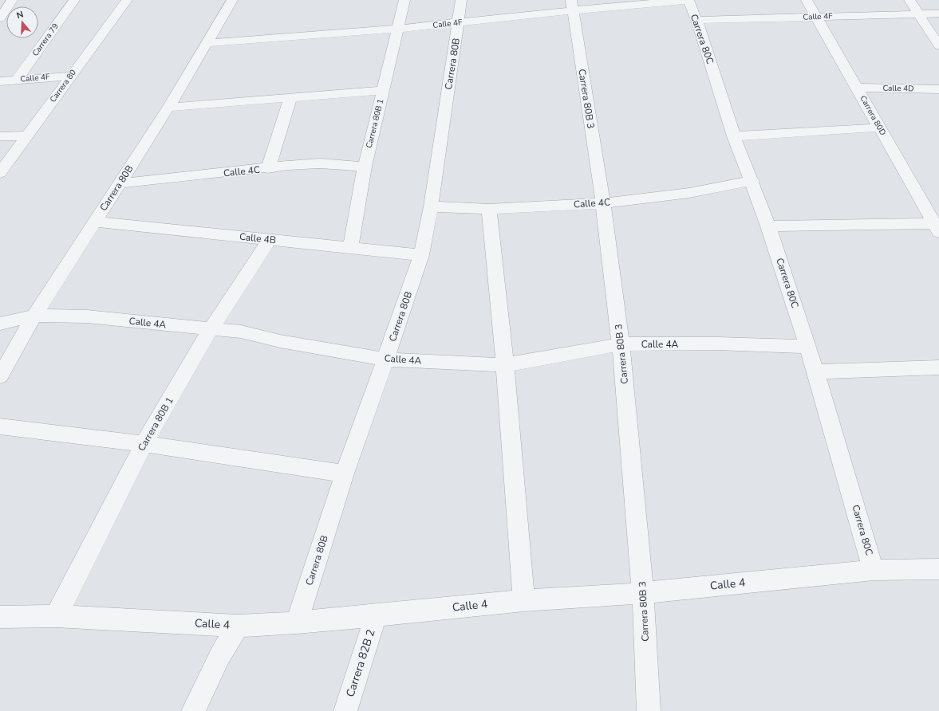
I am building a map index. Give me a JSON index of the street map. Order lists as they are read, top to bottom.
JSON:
{
  "streets": {
    "street": [
      "Calle 4F",
      "Carrera 80C",
      "Carrera 79",
      "Carrera 80B",
      "Carrera 80",
      "Calle 4D",
      "Carrera 80B 3",
      "Carrera 80D",
      "Carrera 80B 1",
      "Calle 4C",
      "Calle 4B",
      "Calle 4A",
      "Calle 4",
      "Carrera 82B 2"
    ]
  },
  "crossings": [
    ["Calle 4F", "Carrera 80C"],
    ["Calle 4F", "Carrera 79"],
    ["Calle 4F", "Carrera 80B"],
    ["Calle 4F", "Carrera 80"],
    ["Calle 4F", "Carrera 80B 3"],
    ["Calle 4F", "Carrera 80D"],
    ["Calle 4F", "Carrera 80B 1"],
    ["Carrera 80C", "Calle 4C"],
    ["Carrera 80C", "Calle 4A"],
    ["Carrera 80C", "Calle 4"],
    ["Carrera 80B", "Calle 4C"],
    ["Carrera 80B", "Calle 4B"],
    ["Carrera 80B", "Calle 4A"],
    ["Carrera 80B", "Calle 4"],
    ["Calle 4D", "Carrera 80D"],
    ["Carrera 80B 3", "Calle 4C"],
    ["Carrera 80B 3", "Calle 4A"],
    ["Carrera 80B 3", "Calle 4"],
    ["Carrera 80B 1", "Calle 4C"],
    ["Carrera 80B 1", "Calle 4B"],
    ["Carrera 80B 1", "Calle 4A"],
    ["Carrera 80B 1", "Calle 4"],
    ["Calle 4", "Carrera 82B 2"]
  ],
  "north": "top"
}
